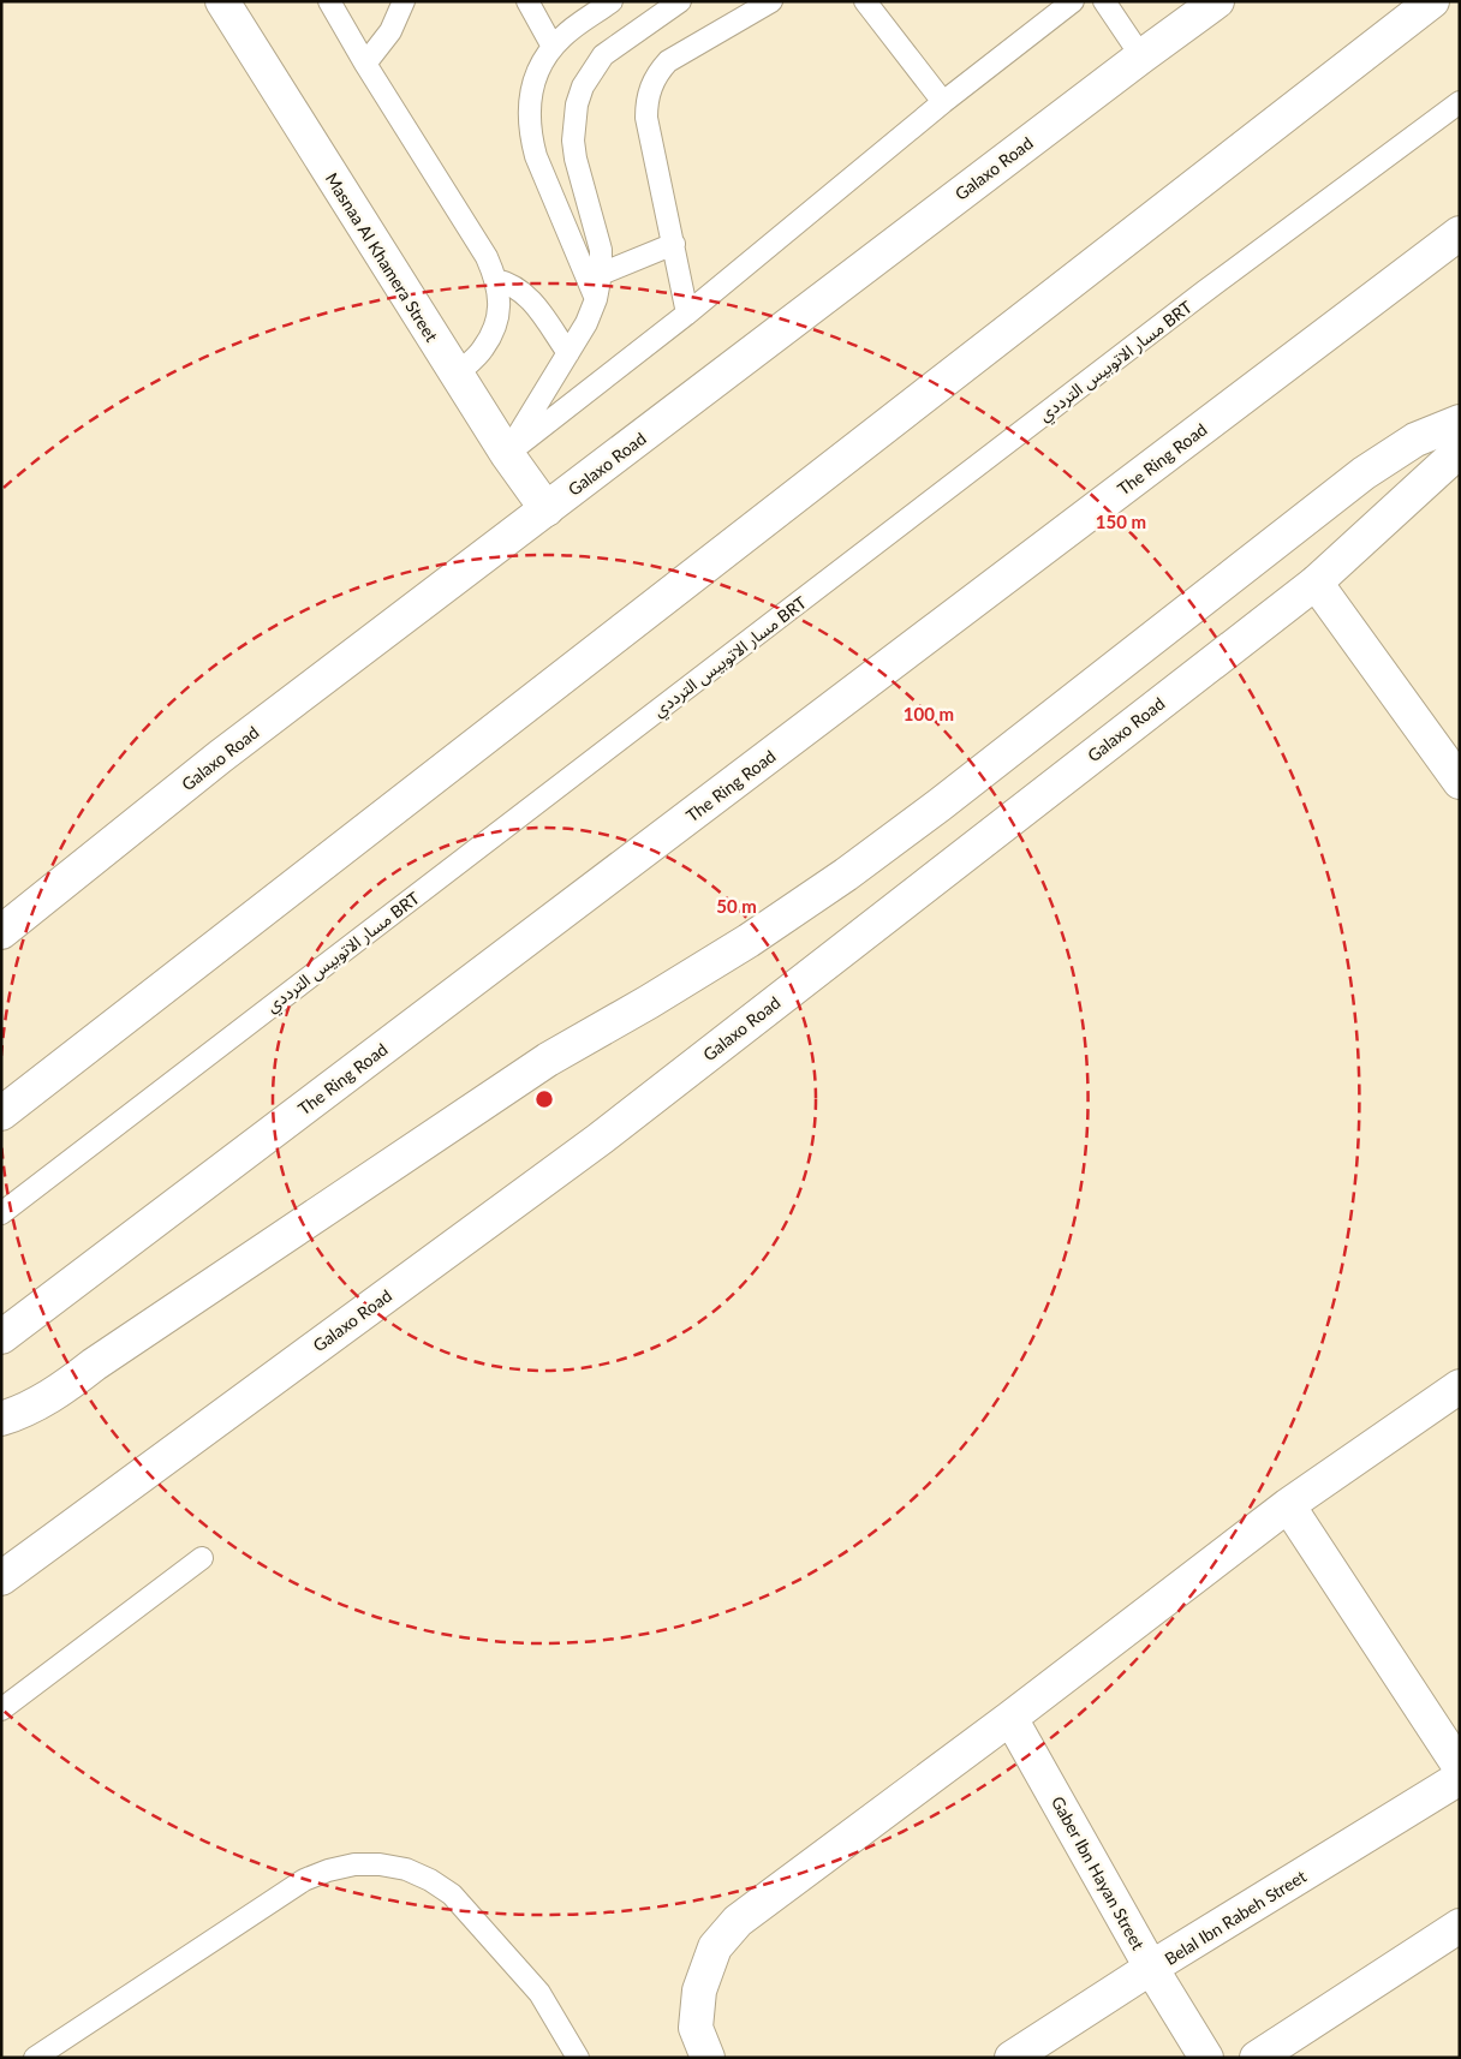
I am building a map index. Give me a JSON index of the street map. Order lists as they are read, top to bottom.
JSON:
{
  "streets": {
    "main road": [
      "Galaxo Road",
      "Masnaa Al Khamera Street",
      "The Ring Road",
      "Gaber Ibn Hayan Street",
      "Belal Ibn Rabeh Street"
    ],
    "lane": ["مسار الاتوبيس الترددي BRT"]
  },
  "crossings": [
    ["Galaxo Road", "Masnaa Al Khamera Street"],
    ["Gaber Ibn Hayan Street", "Belal Ibn Rabeh Street"]
  ],
  "rings": ["150 m", "100 m", "50 m"]
}
